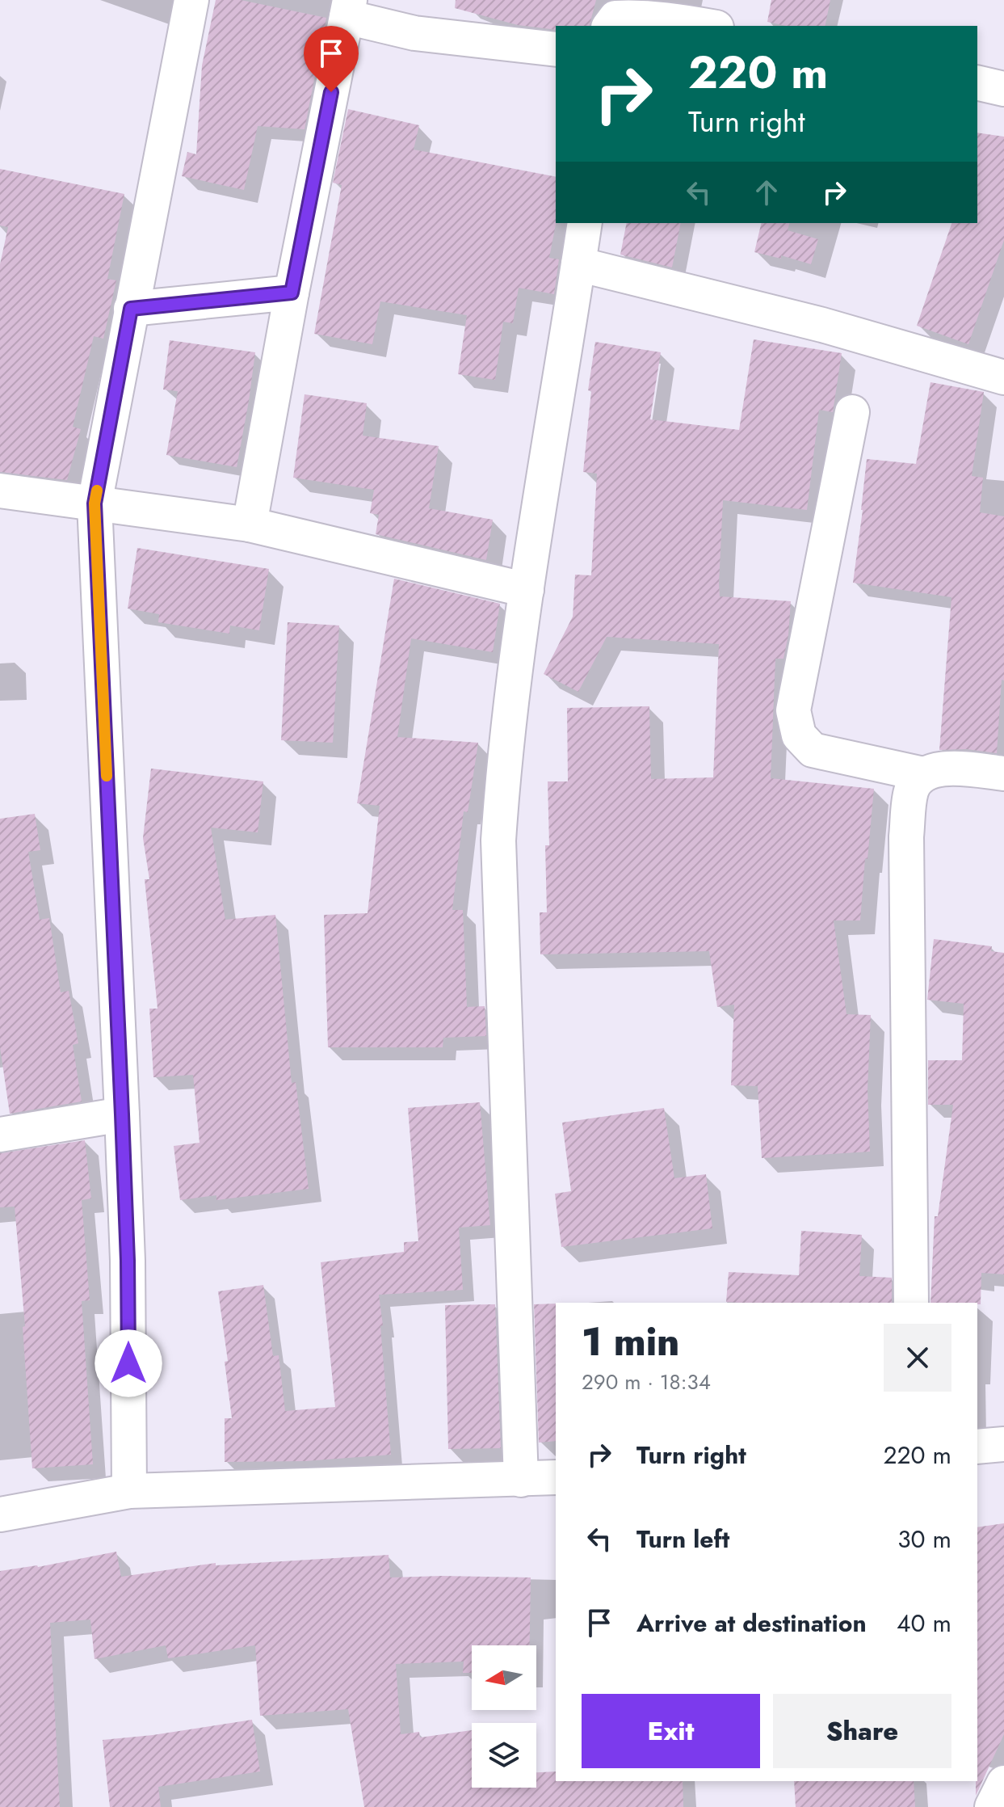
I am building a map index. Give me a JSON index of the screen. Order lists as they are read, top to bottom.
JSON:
{
  "north": "left",
  "page": {
    "turn": ["220 m", "Turn right"],
    "heading": ["1 min", "290 m · 18:34"],
    "list": [
      {
        "name": "Turn right",
        "value": "220 m"
      },
      {
        "name": "Turn left",
        "value": "30 m"
      },
      {
        "name": "Arrive at destination",
        "value": "40 m"
      }
    ],
    "buttons": ["Exit", "Share"]
  }
}
